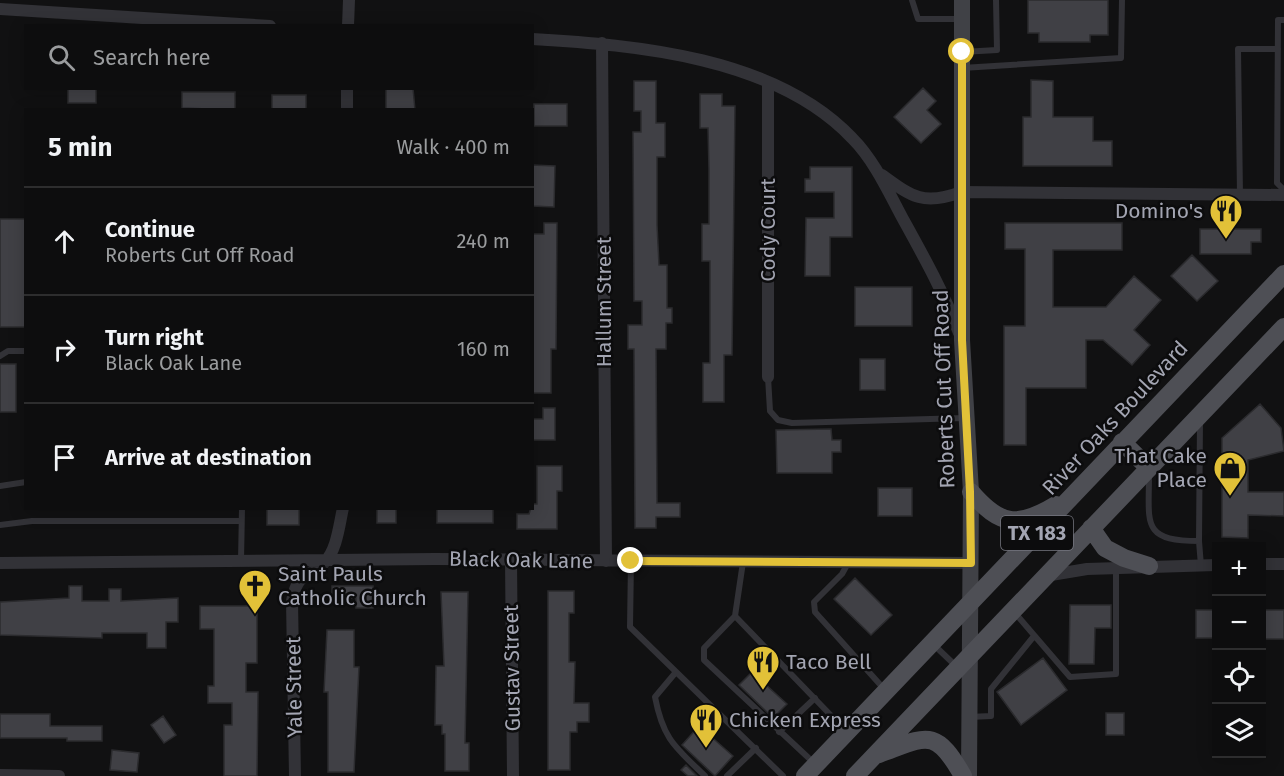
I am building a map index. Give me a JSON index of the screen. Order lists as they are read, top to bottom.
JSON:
{
  "streets": {
    "main road": ["River Oaks Boulevard", "TX 183"],
    "street": [
      "Cody Court",
      "Hallum Street",
      "Roberts Cut Off Road",
      "Black Oak Lane",
      "Gustav Street",
      "Yale Street"
    ]
  },
  "crossings": [
    ["Hallum Street", "Black Oak Lane"],
    ["Roberts Cut Off Road", "River Oaks Boulevard"],
    ["Roberts Cut Off Road", "TX 183"],
    ["Roberts Cut Off Road", "Black Oak Lane"],
    ["Black Oak Lane", "Gustav Street"],
    ["Black Oak Lane", "Yale Street"]
  ],
  "places": {
    "restaurant": ["Domino's", "Taco Bell", "Chicken Express"],
    "shop": ["That Cake Place"],
    "church": ["Saint Pauls Catholic Church"]
  },
  "page": {
    "search": "Search here",
    "heading": ["5 min", "Walk · 400 m"],
    "list": [
      ["Continue", "Roberts Cut Off Road", "240 m"],
      ["Turn right", "Black Oak Lane", "160 m"],
      "Arrive at destination"
    ],
    "map_buttons": ["+", "−"]
  }
}
